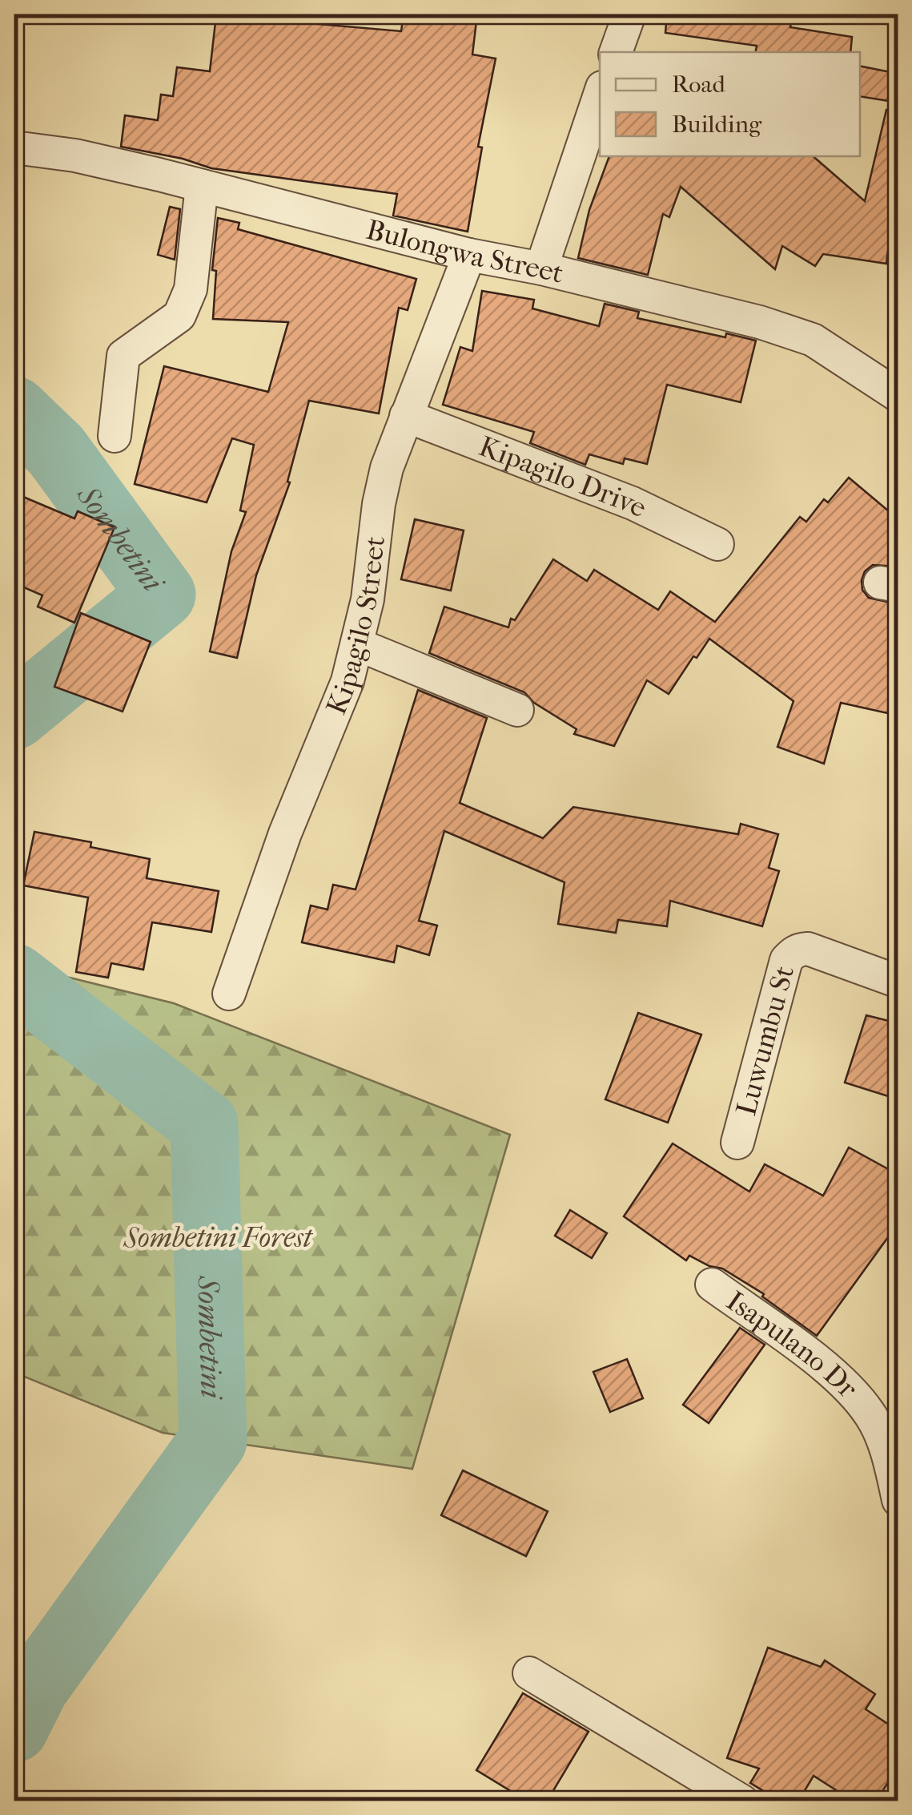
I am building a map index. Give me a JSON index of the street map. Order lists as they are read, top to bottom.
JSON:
{
  "streets": {
    "street": [
      "Bulongwa Street",
      "Kipagilo Drive",
      "Kipagilo Street",
      "Luwumbu St",
      "Isapulano Dr"
    ]
  },
  "crossings": [
    ["Bulongwa Street", "Kipagilo Street"],
    ["Kipagilo Drive", "Kipagilo Street"]
  ],
  "water": ["Sombetini"],
  "parks": ["Sombetini Forest"],
  "legend": ["Road", "Building"]
}
